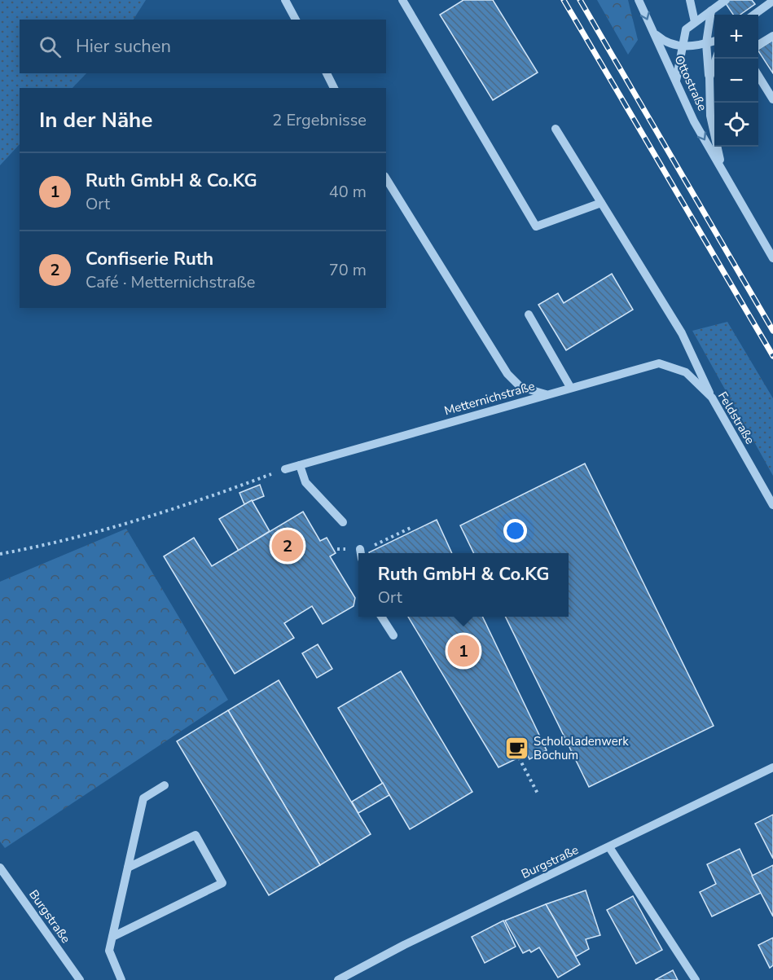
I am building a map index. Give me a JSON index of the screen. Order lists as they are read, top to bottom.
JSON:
{
  "streets": {
    "street": [
      "Ottostraße",
      "Metternichstraße",
      "Feldstraße",
      "Burgstraße"
    ]
  },
  "crossings": [
    ["Metternichstraße", "Feldstraße"]
  ],
  "places": {
    "cafe": ["Schololadenwerk Bochum"]
  },
  "page": {
    "map_buttons": ["+", "−"],
    "search": "Hier suchen",
    "heading": ["In der Nähe", "2 Ergebnisse"],
    "list": [
      {
        "mark": "1",
        "name": "Ruth GmbH & Co.KG",
        "note": "Ort",
        "value": "40 m"
      },
      {
        "mark": "2",
        "name": "Confiserie Ruth",
        "note": "Café · Metternichstraße",
        "value": "70 m"
      }
    ],
    "pins": ["2", "1"],
    "popup": ["Ruth GmbH & Co.KG", "Ort"]
  }
}
